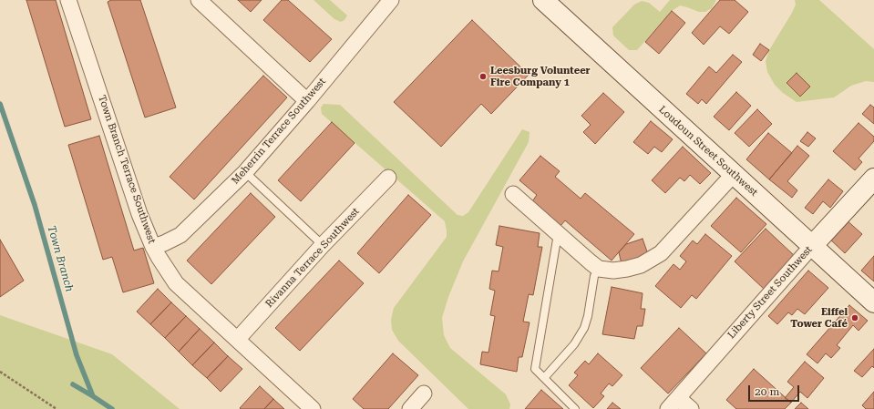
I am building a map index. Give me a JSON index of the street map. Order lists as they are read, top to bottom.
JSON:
{
  "streets": {
    "main road": ["Loudoun Street Southwest", "Liberty Street Southwest"],
    "street": ["Meherrin Terrace Southwest", "Town Branch Terrace Southwest", "Rivanna Terrace Southwest"]
  },
  "crossings": [
    ["Meherrin Terrace Southwest", "Town Branch Terrace Southwest"],
    ["Loudoun Street Southwest", "Liberty Street Southwest"],
    ["Town Branch Terrace Southwest", "Rivanna Terrace Southwest"]
  ],
  "water": ["Town Branch"],
  "places": ["Leesburg Volunteer Fire Company 1", "Eiffel Tower Café"],
  "scale_bar": "20 m"
}
